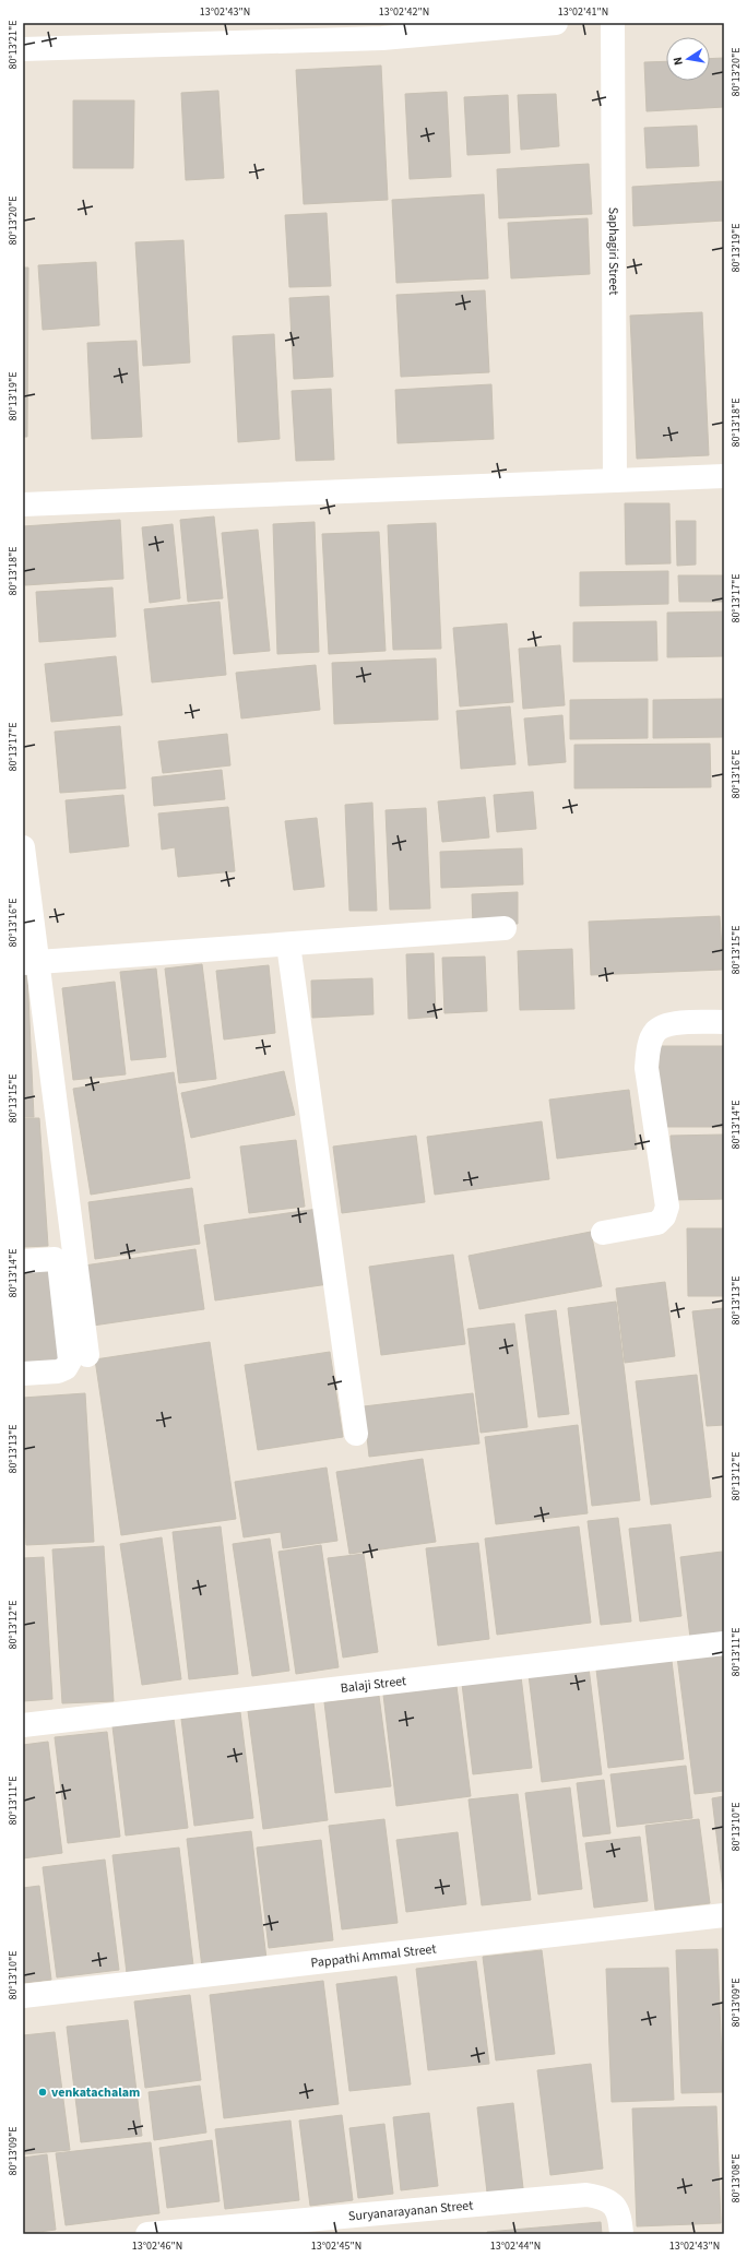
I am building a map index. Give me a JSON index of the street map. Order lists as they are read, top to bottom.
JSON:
{
  "streets": {
    "street": [
      "Saphagiri Street",
      "Balaji Street",
      "Pappathi Ammal Street",
      "Suryanarayanan Street"
    ]
  },
  "places": ["venkatachalam"],
  "north": "left",
  "coordinates": [
    "13°02'43\"N",
    "13°02'42\"N",
    "13°02'41\"N",
    "80°13'21\"E",
    "80°13'20\"E",
    "80°13'19\"E",
    "80°13'18\"E",
    "80°13'17\"E",
    "80°13'16\"E",
    "80°13'15\"E",
    "80°13'14\"E",
    "80°13'13\"E",
    "80°13'12\"E",
    "80°13'11\"E",
    "80°13'10\"E",
    "80°13'09\"E",
    "80°13'08\"E",
    "13°02'46\"N",
    "13°02'45\"N",
    "13°02'44\"N"
  ]
}
